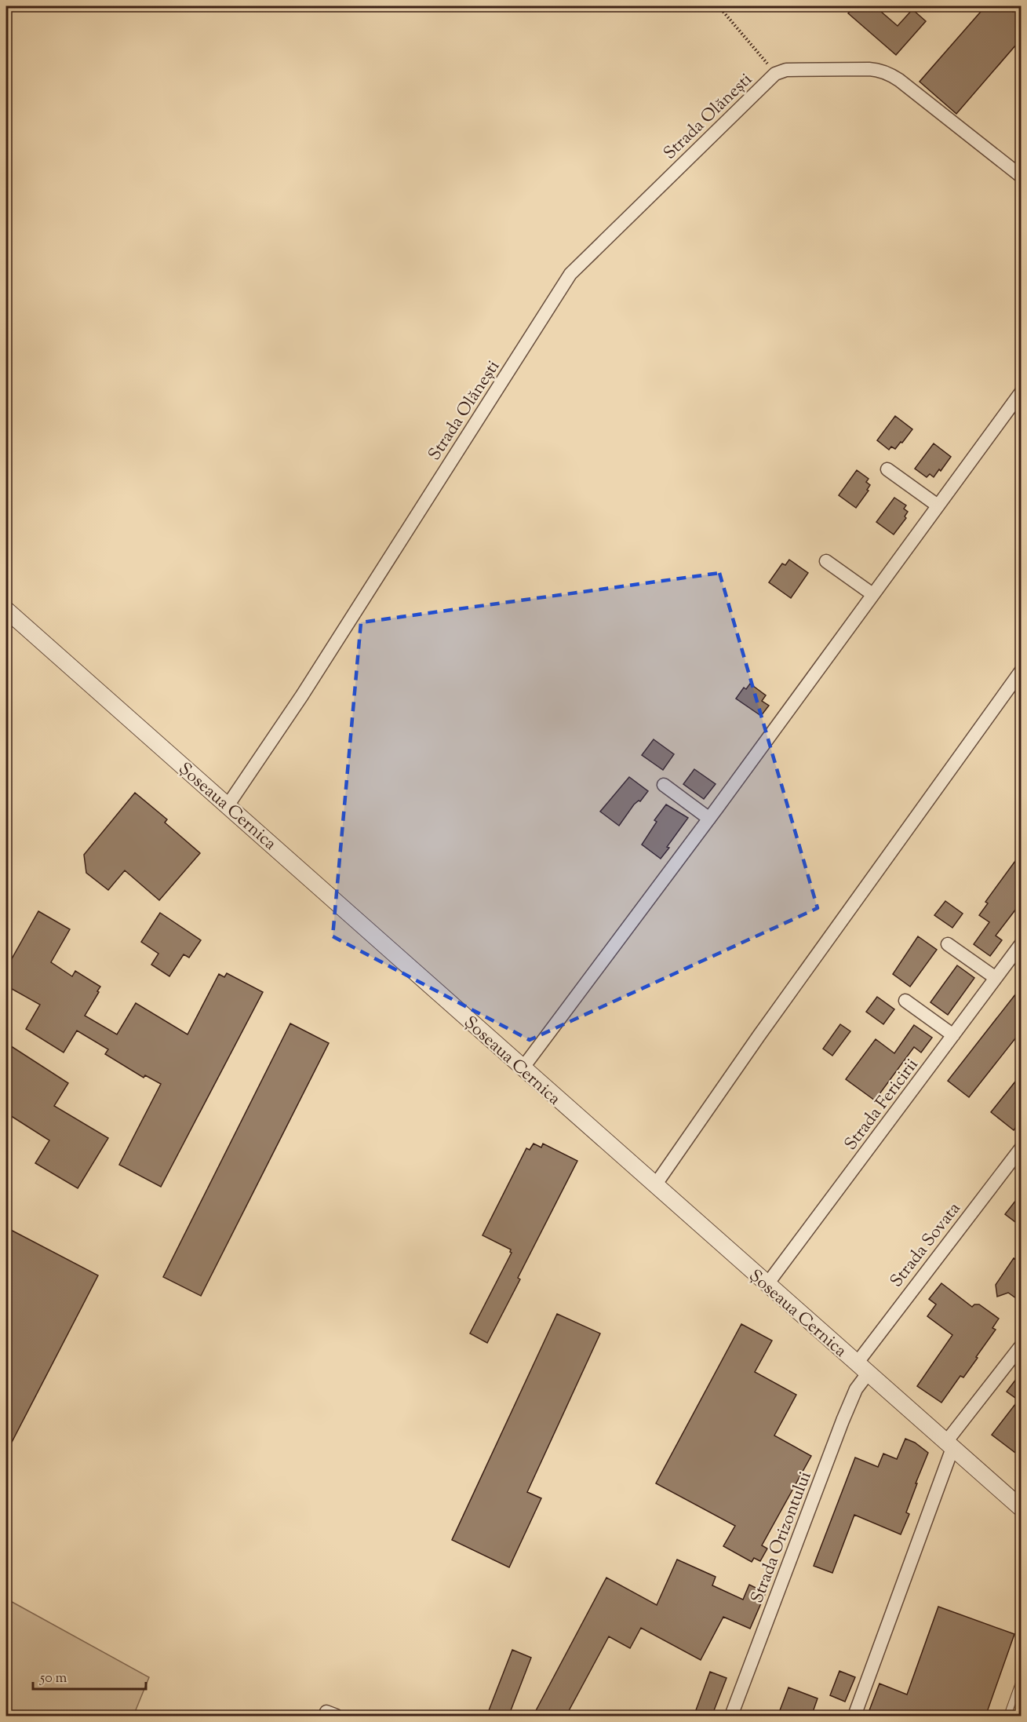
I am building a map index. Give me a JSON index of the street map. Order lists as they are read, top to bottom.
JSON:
{
  "streets": {
    "street": [
      "Strada Olănești",
      "Șoseaua Cernica",
      "Strada Fericirii",
      "Strada Sovata",
      "Strada Orizontului"
    ]
  },
  "crossings": [
    ["Strada Olănești", "Șoseaua Cernica"],
    ["Șoseaua Cernica", "Strada Fericirii"],
    ["Șoseaua Cernica", "Strada Sovata"],
    ["Șoseaua Cernica", "Strada Orizontului"],
    ["Strada Sovata", "Strada Orizontului"]
  ],
  "scale_bar": "50 m"
}
